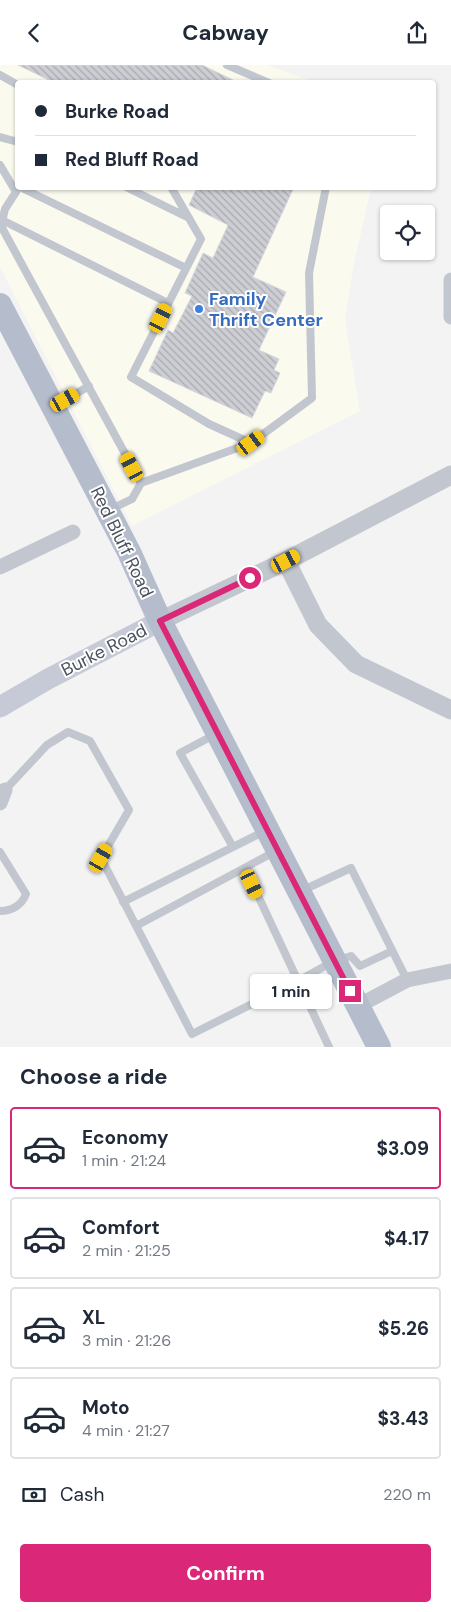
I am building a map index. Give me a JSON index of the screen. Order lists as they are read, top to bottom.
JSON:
{
  "streets": {
    "main road": ["Red Bluff Road", "Burke Road"]
  },
  "crossings": [
    ["Red Bluff Road", "Burke Road"]
  ],
  "places": ["Family Thrift Center"],
  "page": {
    "header": "Cabway",
    "banner": ["Burke Road", "Red Bluff Road"],
    "bubble": "1 min",
    "heading": "Choose a ride",
    "list": [
      {
        "name": "Economy",
        "note": "1 min · 21:24",
        "value": "$3.09"
      },
      {
        "name": "Comfort",
        "note": "2 min · 21:25",
        "value": "$4.17"
      },
      {
        "name": "XL",
        "note": "3 min · 21:26",
        "value": "$5.26"
      },
      {
        "name": "Moto",
        "note": "4 min · 21:27",
        "value": "$3.43"
      }
    ],
    "pay": ["Cash", "220 m"],
    "buttons": "Confirm"
  }
}
